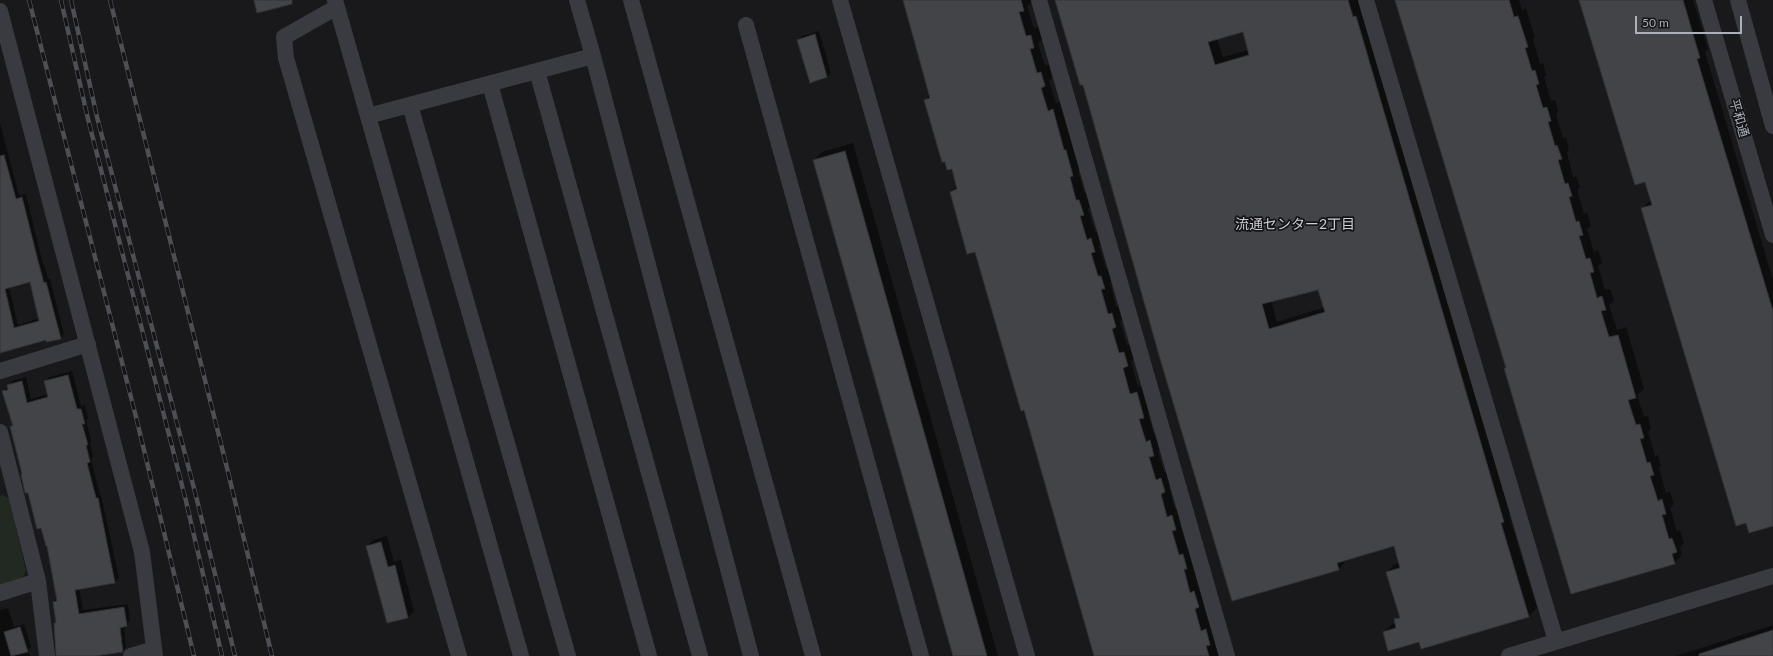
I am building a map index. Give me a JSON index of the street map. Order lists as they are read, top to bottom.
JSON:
{
  "streets": {
    "street": ["平和通"]
  },
  "districts": ["流通センター2丁目"],
  "scale_bar": "50 m"
}
